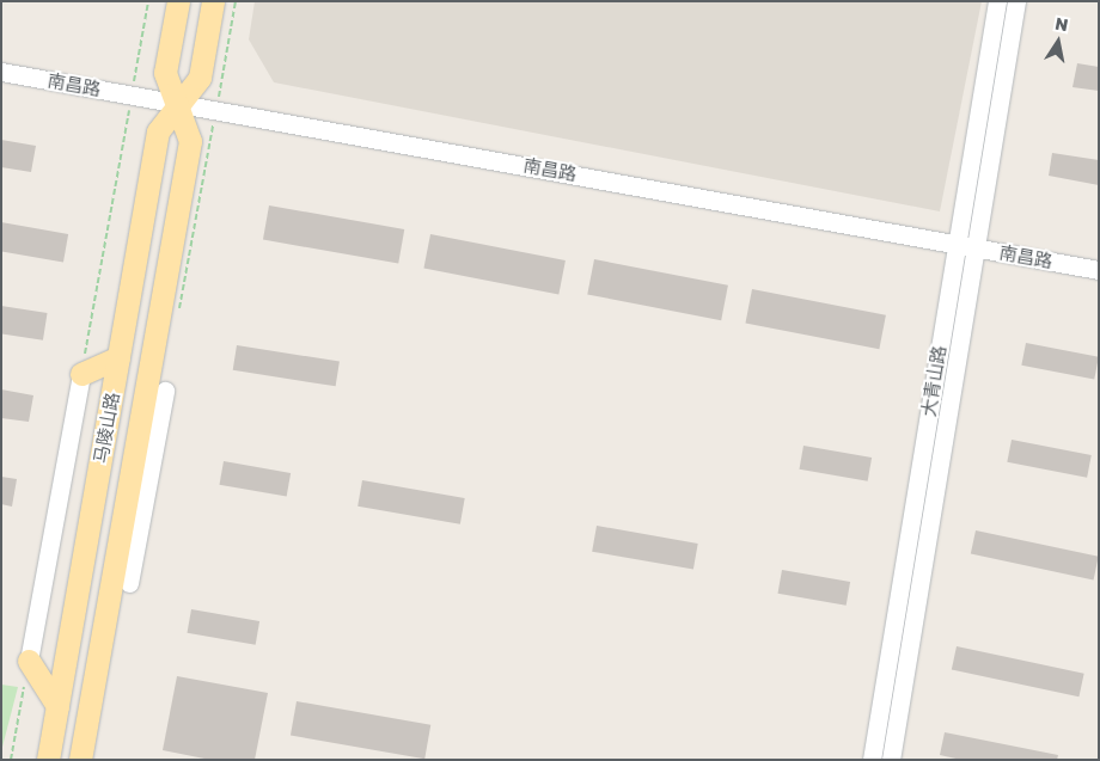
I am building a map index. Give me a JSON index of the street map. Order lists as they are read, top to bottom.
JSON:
{
  "streets": {
    "main road": ["马陵山路"],
    "street": ["南昌路", "大青山路"]
  },
  "crossings": [
    ["南昌路", "大青山路"],
    ["南昌路", "马陵山路"]
  ],
  "north": "top"
}
